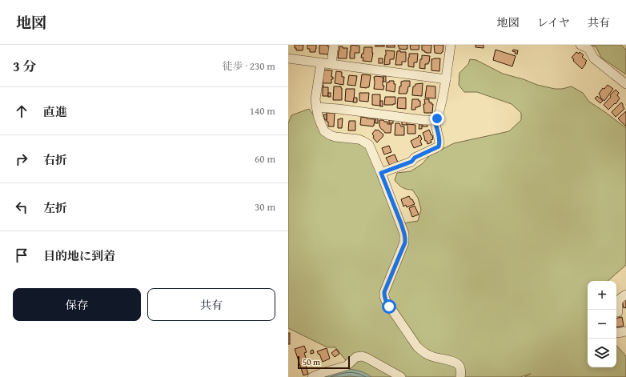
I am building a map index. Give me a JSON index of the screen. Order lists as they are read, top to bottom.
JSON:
{
  "scale_bar": "50 m",
  "page": {
    "header": "地図",
    "nav": ["地図", "レイヤ", "共有"],
    "heading": ["3 分", "徒歩 · 230 m"],
    "list": [
      ["直進", "140 m"],
      ["右折", "60 m"],
      ["左折", "30 m"],
      "目的地に到着"
    ],
    "buttons": ["保存", "共有"],
    "map_buttons": ["+", "−"],
    "scale": "50 m"
  }
}
